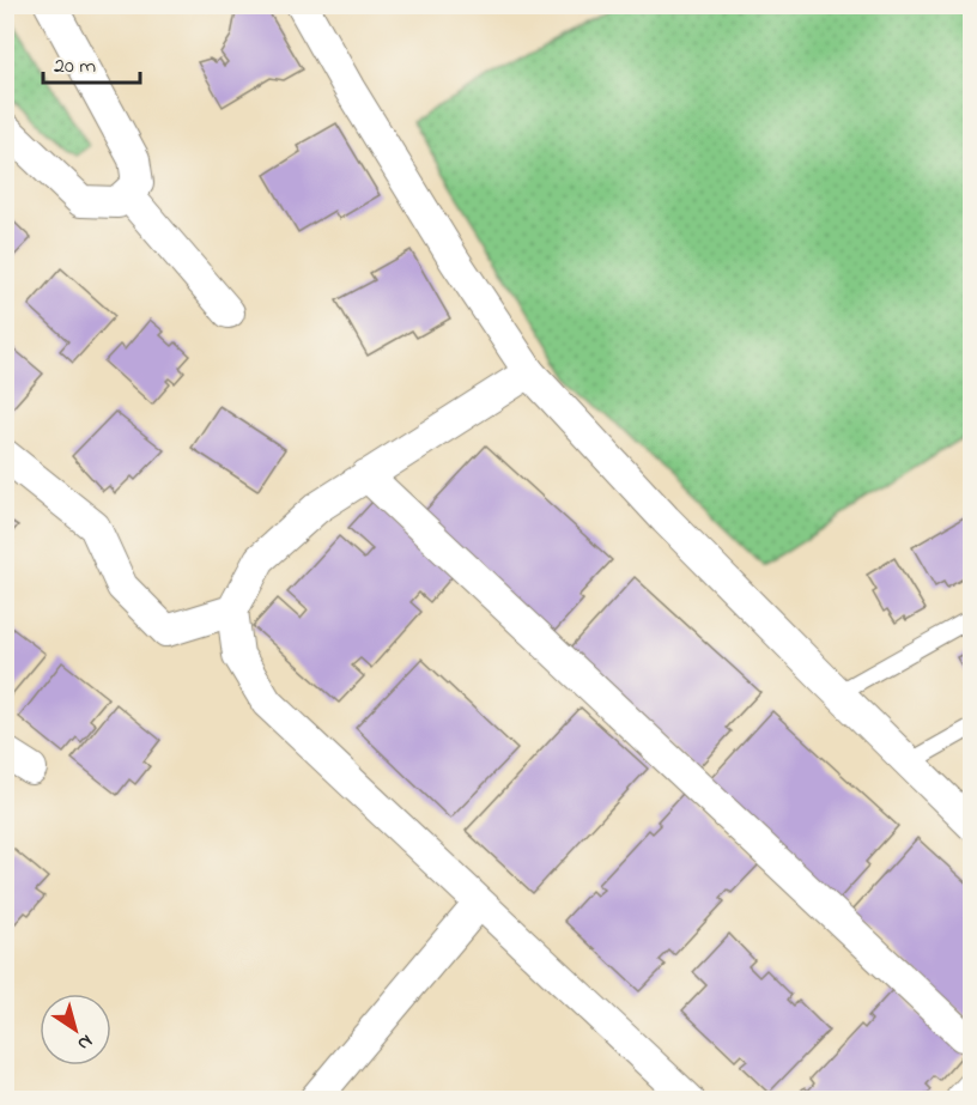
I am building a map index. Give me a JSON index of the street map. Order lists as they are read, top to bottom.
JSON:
{
  "scale_bar": "20 m",
  "north": "bottom right"
}
